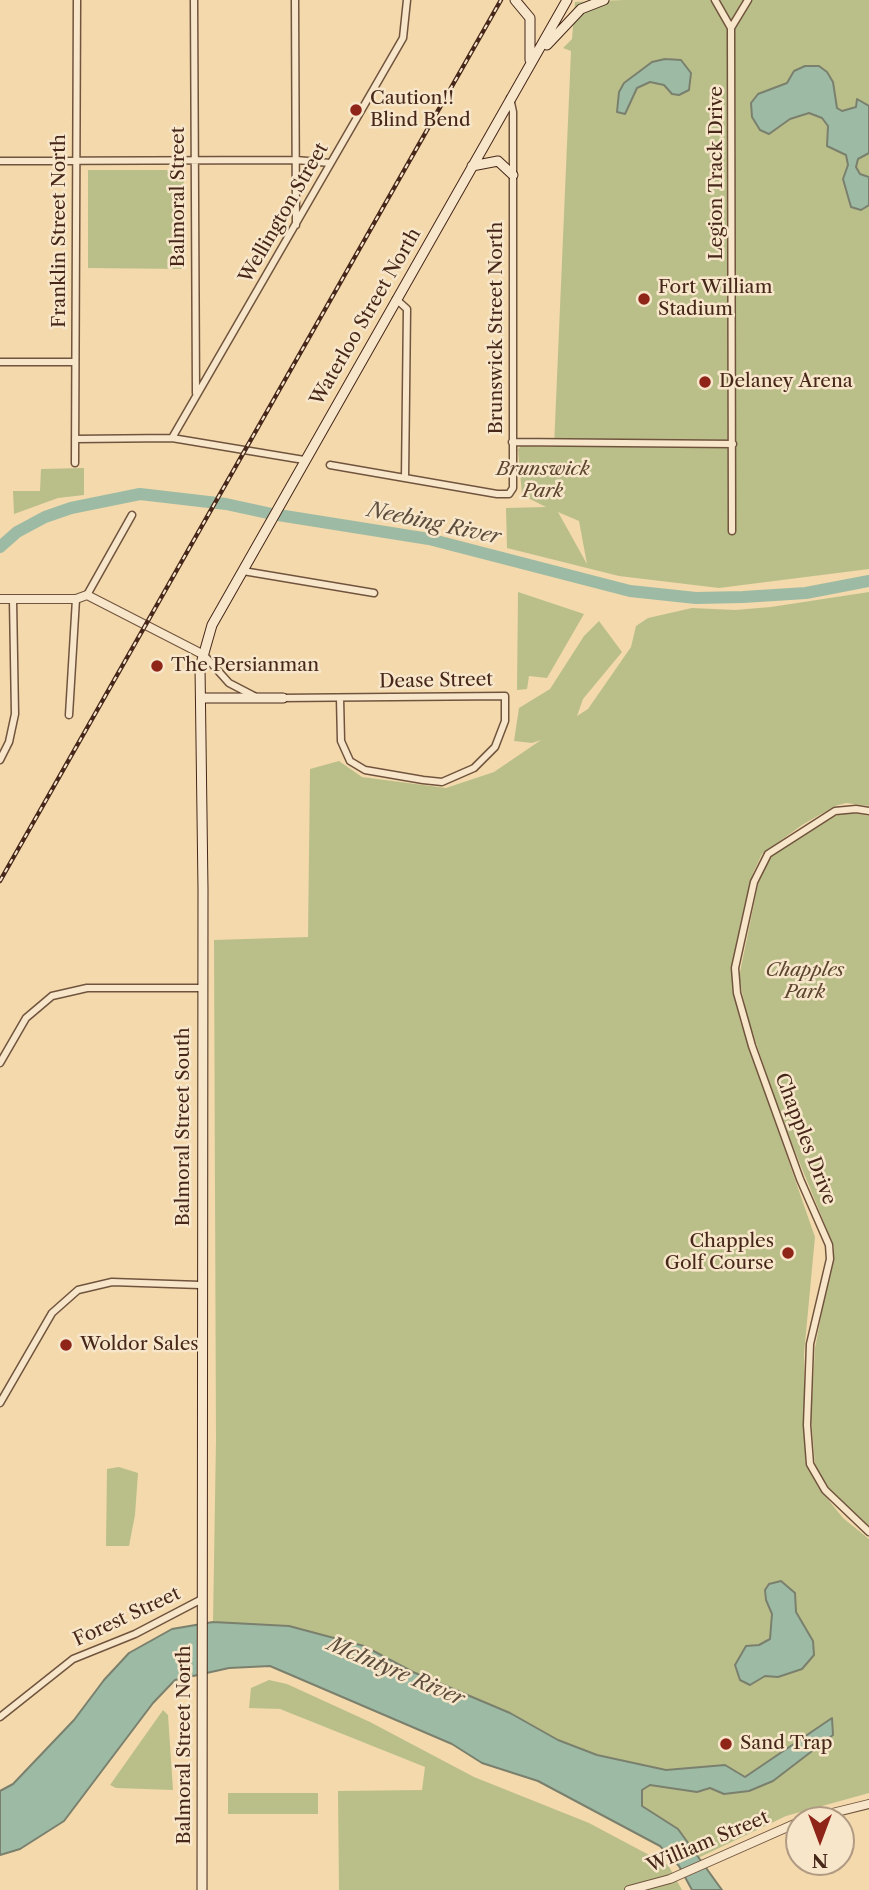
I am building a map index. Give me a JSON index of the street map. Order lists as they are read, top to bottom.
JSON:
{
  "streets": {
    "main road": ["Waterloo Street North", "Balmoral Street South", "Balmoral Street North"],
    "street": [
      "Legion Track Drive",
      "Balmoral Street",
      "Wellington Street",
      "Franklin Street North",
      "Brunswick Street North",
      "Dease Street",
      "Chapples Drive",
      "Forest Street",
      "William Street"
    ]
  },
  "crossings": [
    ["Balmoral Street", "Wellington Street"],
    ["Waterloo Street North", "Brunswick Street North"],
    ["Waterloo Street North", "Dease Street"],
    ["Waterloo Street North", "Balmoral Street South"],
    ["Dease Street", "Balmoral Street South"],
    ["Balmoral Street South", "Forest Street"],
    ["Balmoral Street South", "Balmoral Street North"],
    ["Forest Street", "Balmoral Street North"]
  ],
  "water": ["Neebing River", "McIntyre River"],
  "parks": ["Brunswick Park", "Chapples Park"],
  "places": [
    "Caution!! Blind Bend",
    "Fort William Stadium",
    "Delaney Arena",
    "The Persianman",
    "Chapples Golf Course",
    "Woldor Sales",
    "Sand Trap"
  ],
  "north": "bottom"
}
